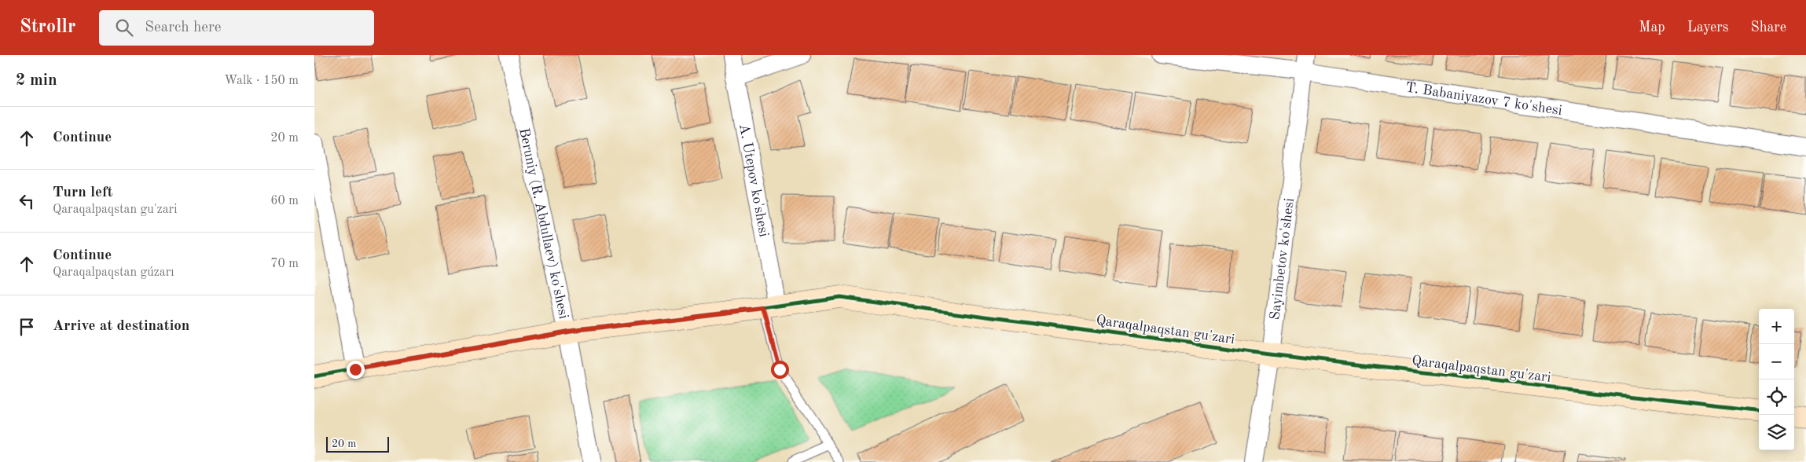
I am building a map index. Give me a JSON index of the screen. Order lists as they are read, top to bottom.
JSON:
{
  "streets": {
    "street": [
      "T. Babaniyazov 7 ko'shesi",
      "A. Utepov ko'shesi",
      "Beruniy (R. Abdullaev) ko'shesi",
      "Sayimbetov ko'shesi",
      "Qaraqalpaqstan gu'zari"
    ]
  },
  "crossings": [
    ["T. Babaniyazov 7 ko'shesi", "Sayimbetov ko'shesi"],
    ["A. Utepov ko'shesi", "Qaraqalpaqstan gu'zari"],
    ["Beruniy (R. Abdullaev) ko'shesi", "Qaraqalpaqstan gu'zari"],
    ["Sayimbetov ko'shesi", "Qaraqalpaqstan gu'zari"]
  ],
  "scale_bar": "20 m",
  "page": {
    "header": "Strollr",
    "search": "Search here",
    "nav": ["Map", "Layers", "Share"],
    "heading": ["2 min", "Walk · 150 m"],
    "list": [
      ["Continue", "20 m"],
      ["Turn left", "Qaraqalpaqstan gu'zari", "60 m"],
      ["Continue", "Qaraqalpaqstan gúzarı", "70 m"],
      "Arrive at destination"
    ],
    "map_buttons": ["+", "−"],
    "scale": "20 m"
  }
}
